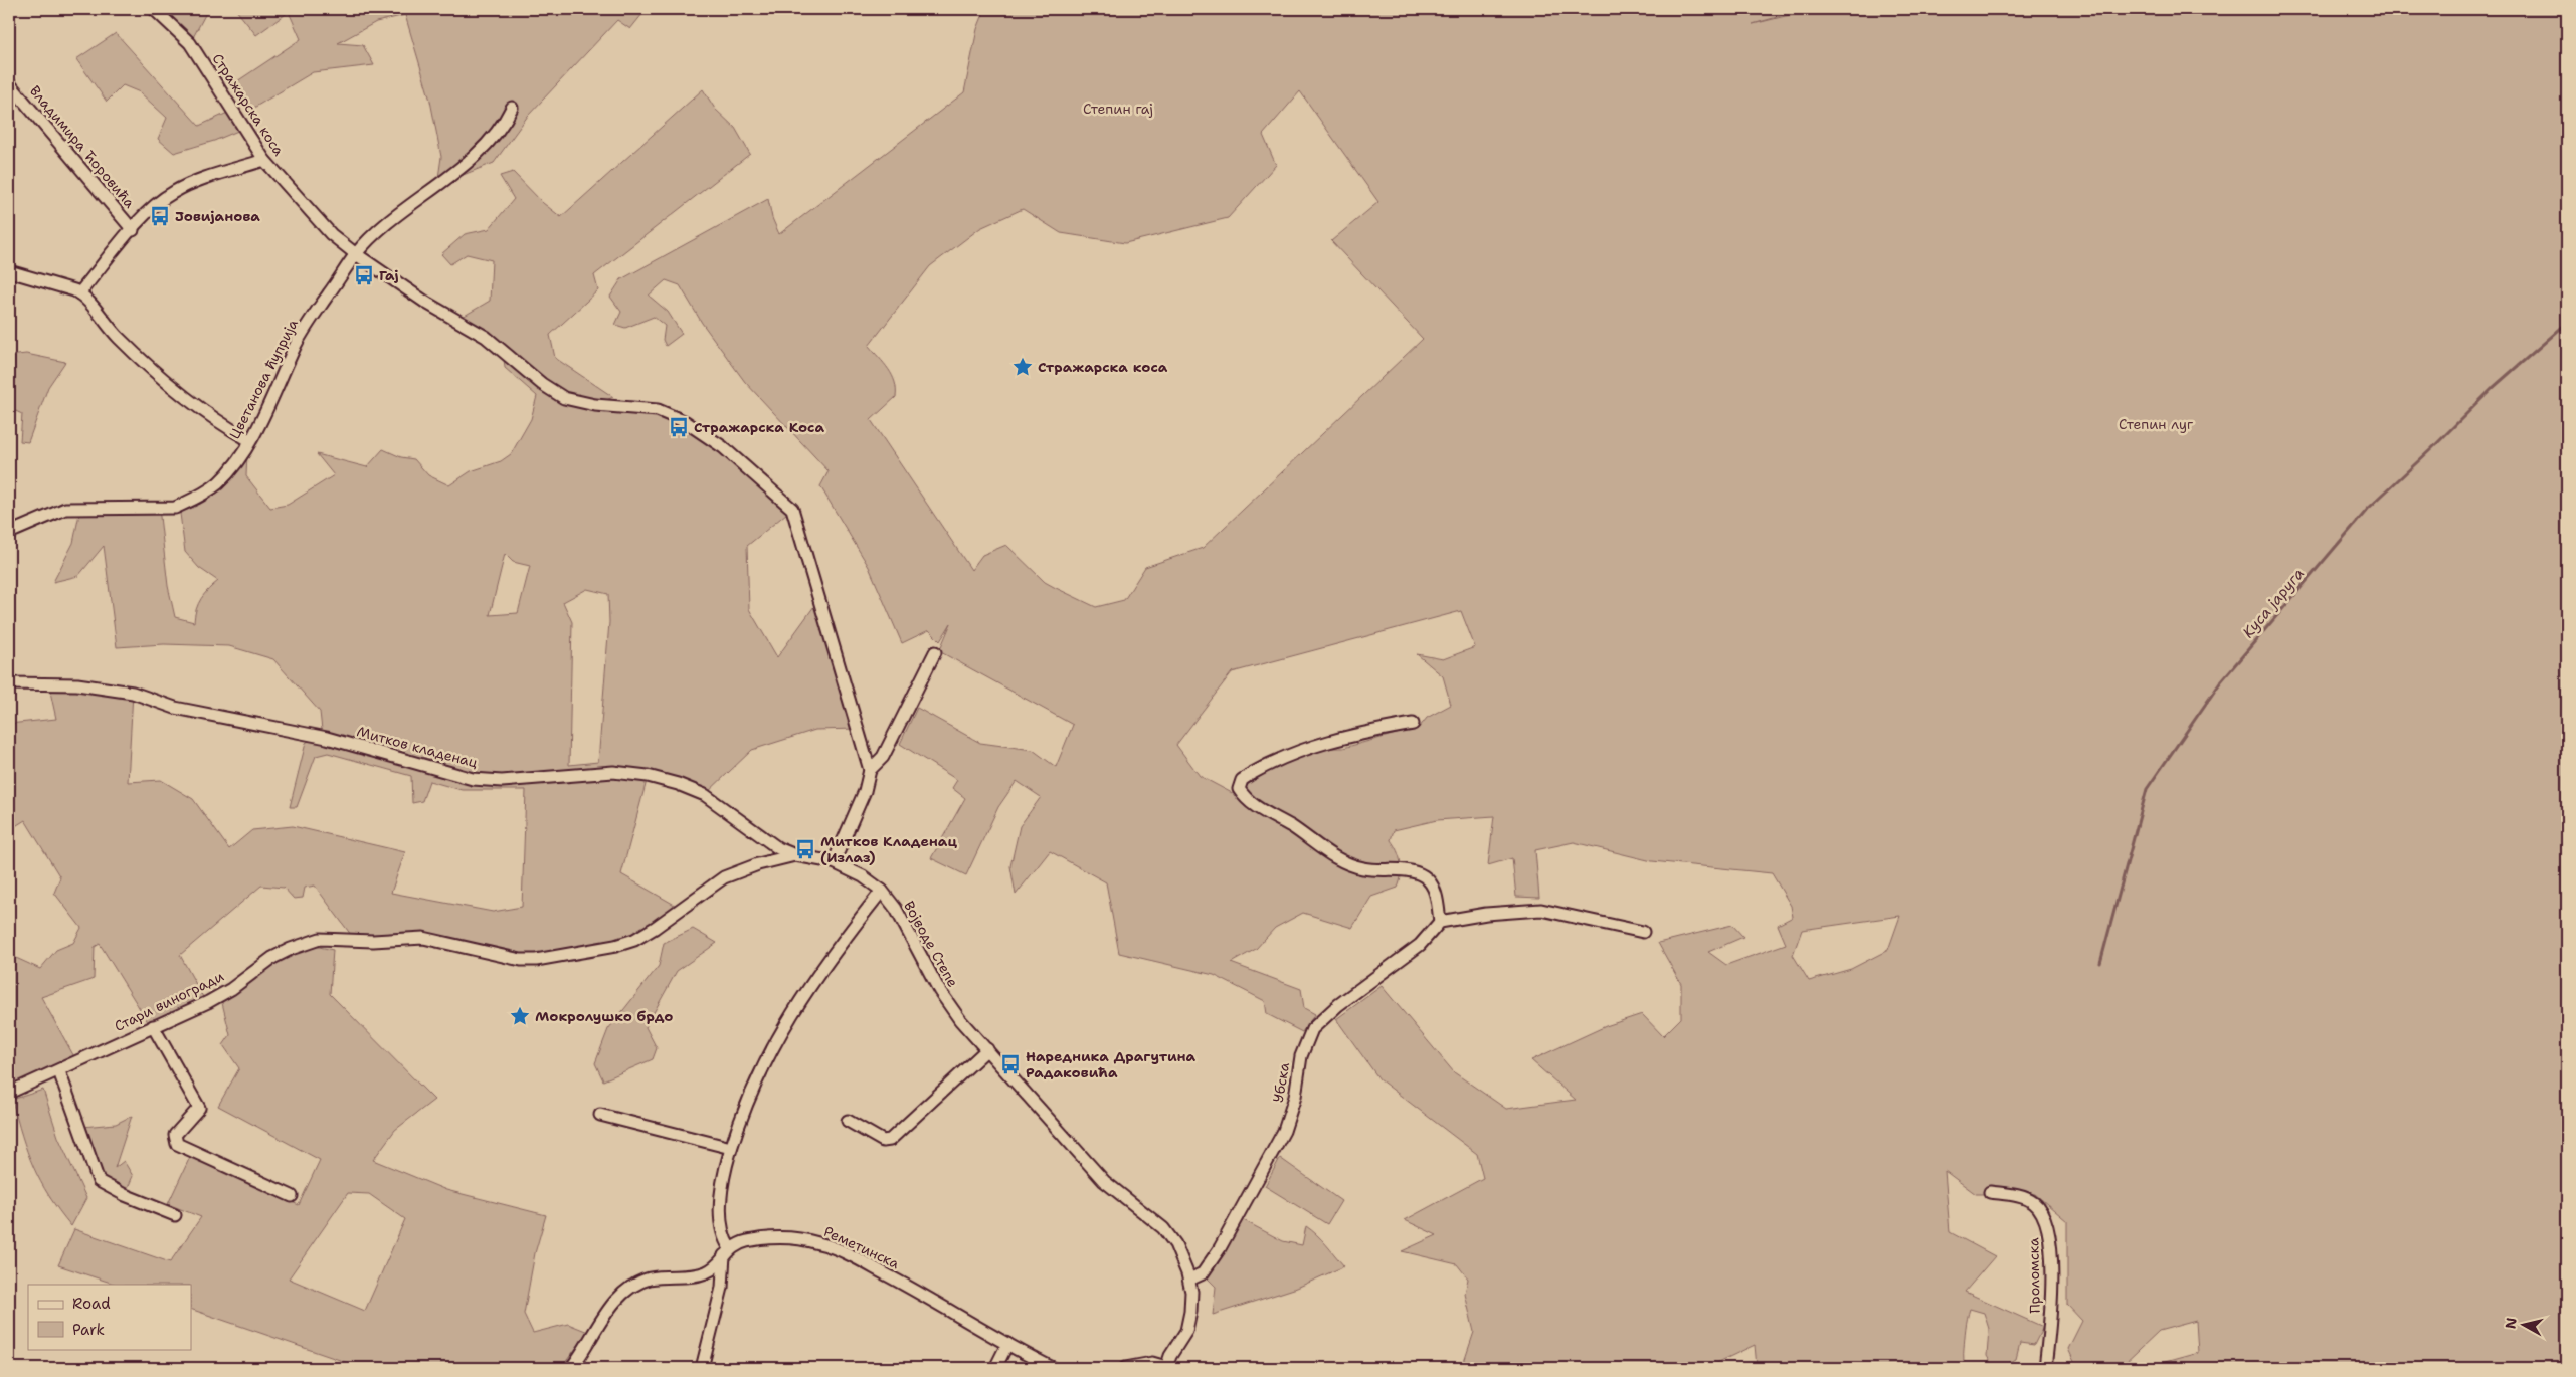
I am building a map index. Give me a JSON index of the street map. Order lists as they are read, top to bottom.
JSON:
{
  "streets": {
    "street": [
      "Стражарска коса",
      "Владимира Ћоровића",
      "Цветанова ћуприја",
      "Митков кладенац",
      "Војводе Степе",
      "Стари виногради",
      "Убска",
      "Реметинска",
      "Проломска"
    ]
  },
  "crossings": [
    ["Стражарска коса", "Цветанова ћуприја"],
    ["Митков кладенац", "Стари виногради"],
    ["Војводе Степе", "Стари виногради"],
    ["Војводе Степе", "Убска"]
  ],
  "water": ["Куса јаруга"],
  "parks": ["Степин гај", "Степин луг"],
  "places": {
    "bus stop": [
      "Јовијанова",
      "Гај",
      "Стражарска Коса",
      "Митков Кладенац (Излаз)",
      "Наредника Драгутина Радаковића"
    ],
    "place": ["Стражарска коса", "Мокролушко брдо"]
  },
  "legend": ["Road", "Park"],
  "north": "left"
}
